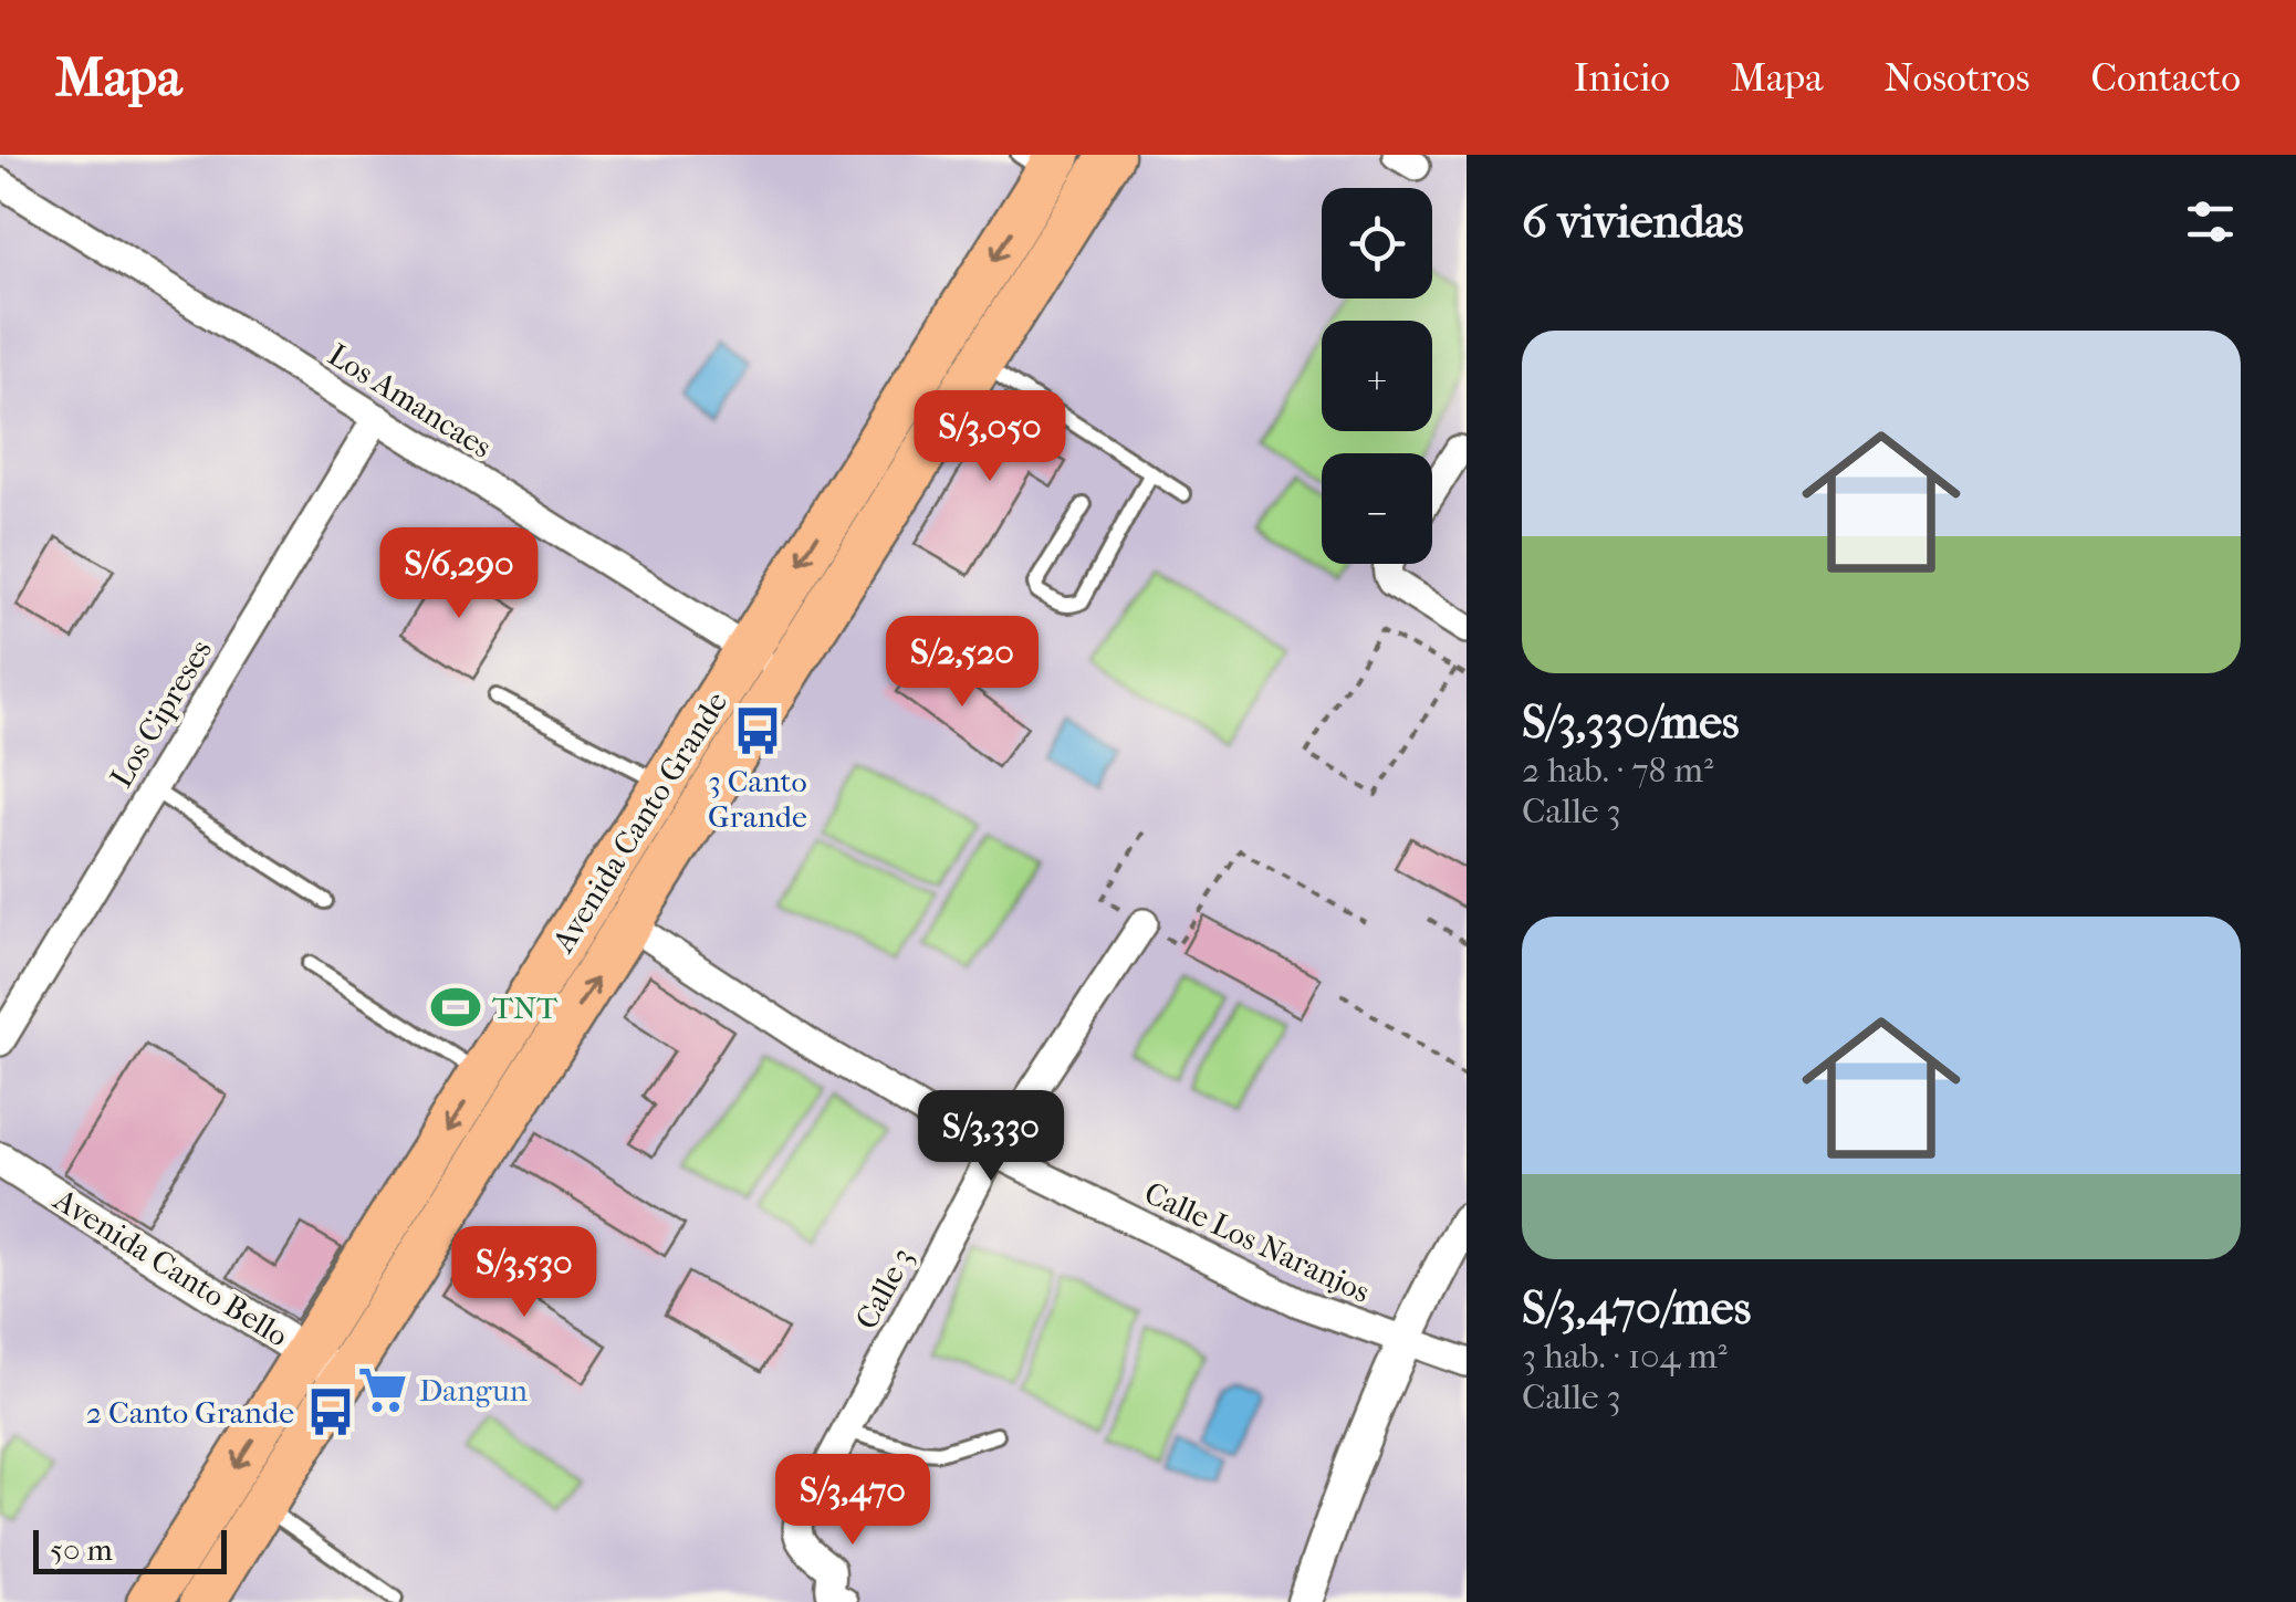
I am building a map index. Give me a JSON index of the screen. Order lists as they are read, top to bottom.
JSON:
{
  "streets": {
    "main road": ["Avenida Canto Grande"],
    "street": [
      "Los Amancaes",
      "Los Cipreses",
      "Calle Los Naranjos",
      "Avenida Canto Bello",
      "Calle 3"
    ]
  },
  "crossings": [
    ["Los Amancaes", "Los Cipreses"],
    ["Los Amancaes", "Avenida Canto Grande"],
    ["Avenida Canto Grande", "Calle Los Naranjos"],
    ["Avenida Canto Grande", "Avenida Canto Bello"],
    ["Calle Los Naranjos", "Calle 3"]
  ],
  "places": {
    "bus stop": ["3 Canto Grande", "2 Canto Grande"],
    "sports": ["TNT"],
    "supermarket": ["Dangun"]
  },
  "scale_bar": "50 m",
  "page": {
    "header": "Mapa",
    "nav": [
      "Inicio",
      "Mapa",
      "Nosotros",
      "Contacto"
    ],
    "heading": "6 viviendas",
    "map_buttons": ["+", "−"],
    "list": [
      {
        "name": "S/3,330/mes",
        "note": "2 hab. · 78 m² · Calle 3"
      },
      {
        "name": "S/3,470/mes",
        "note": "3 hab. · 104 m² · Calle 3"
      }
    ],
    "price": [
      "S/3,050",
      "S/6,290",
      "S/2,520",
      "S/3,330",
      "S/3,530",
      "S/3,470"
    ],
    "scale": "50 m"
  }
}
